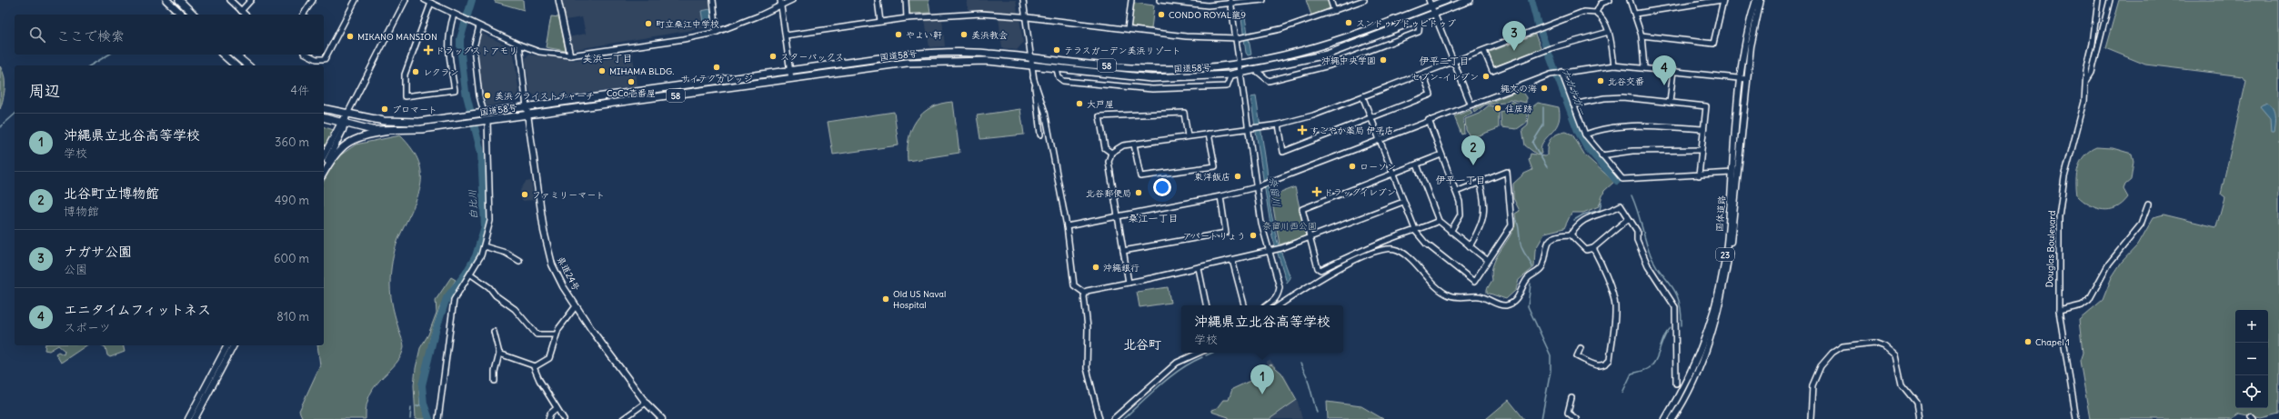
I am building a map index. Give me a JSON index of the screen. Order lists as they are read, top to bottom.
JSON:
{
  "streets": {
    "highway": ["国道58号", "58"],
    "main road": ["国体道路", "23", "県道24号"],
    "street": ["Douglas Boulevard"]
  },
  "crossings": [
    ["国道58号", "県道24号"]
  ],
  "districts": [
    "美浜一丁目",
    "伊平二丁目",
    "伊平一丁目",
    "桑江一丁目",
    "北谷町"
  ],
  "water": ["ナガサガー", "奈留川", "白比川"],
  "parks": ["奈留川西公園"],
  "places": {
    "other": [
      "CONDO ROYAL龍9",
      "スンドゥブドゥビドゥブ",
      "町立桑江中学校",
      "やよい軒",
      "美浜教会",
      "MIKANO MANSION",
      "テラスガーデン美浜リゾート",
      "スターバックス",
      "沖縄中央学園",
      "サイテクカレッジ",
      "MIHAMA BLDG.",
      "レクラン",
      "セブン-イレブン",
      "北谷交番",
      "CoCo壱番屋",
      "縄文の海",
      "美浜クライストチャーチ",
      "大戸屋",
      "住居跡",
      "プロマート",
      "ローソン",
      "東洋飯店",
      "北谷郵便局",
      "ファミリーマート",
      "アパートりょう",
      "沖縄銀行",
      "Old US Naval Hospital",
      "Chapel 1"
    ],
    "health": ["ドラッグストアモリ", "すこやか薬局 伊平店", "ドラッグイレブン"]
  },
  "page": {
    "search": "ここで検索",
    "pins": [
      "3",
      "4",
      "2",
      "1"
    ],
    "heading": ["周辺", "4件"],
    "list": [
      {
        "mark": "1",
        "name": "沖縄県立北谷高等学校",
        "note": "学校",
        "value": "360 m"
      },
      {
        "mark": "2",
        "name": "北谷町立博物館",
        "note": "博物館",
        "value": "490 m"
      },
      {
        "mark": "3",
        "name": "ナガサ公園",
        "note": "公園",
        "value": "600 m"
      },
      {
        "mark": "4",
        "name": "エニタイムフィットネス",
        "note": "スポーツ",
        "value": "810 m"
      }
    ],
    "popup": ["沖縄県立北谷高等学校", "学校"],
    "map_buttons": ["+", "−"]
  }
}
